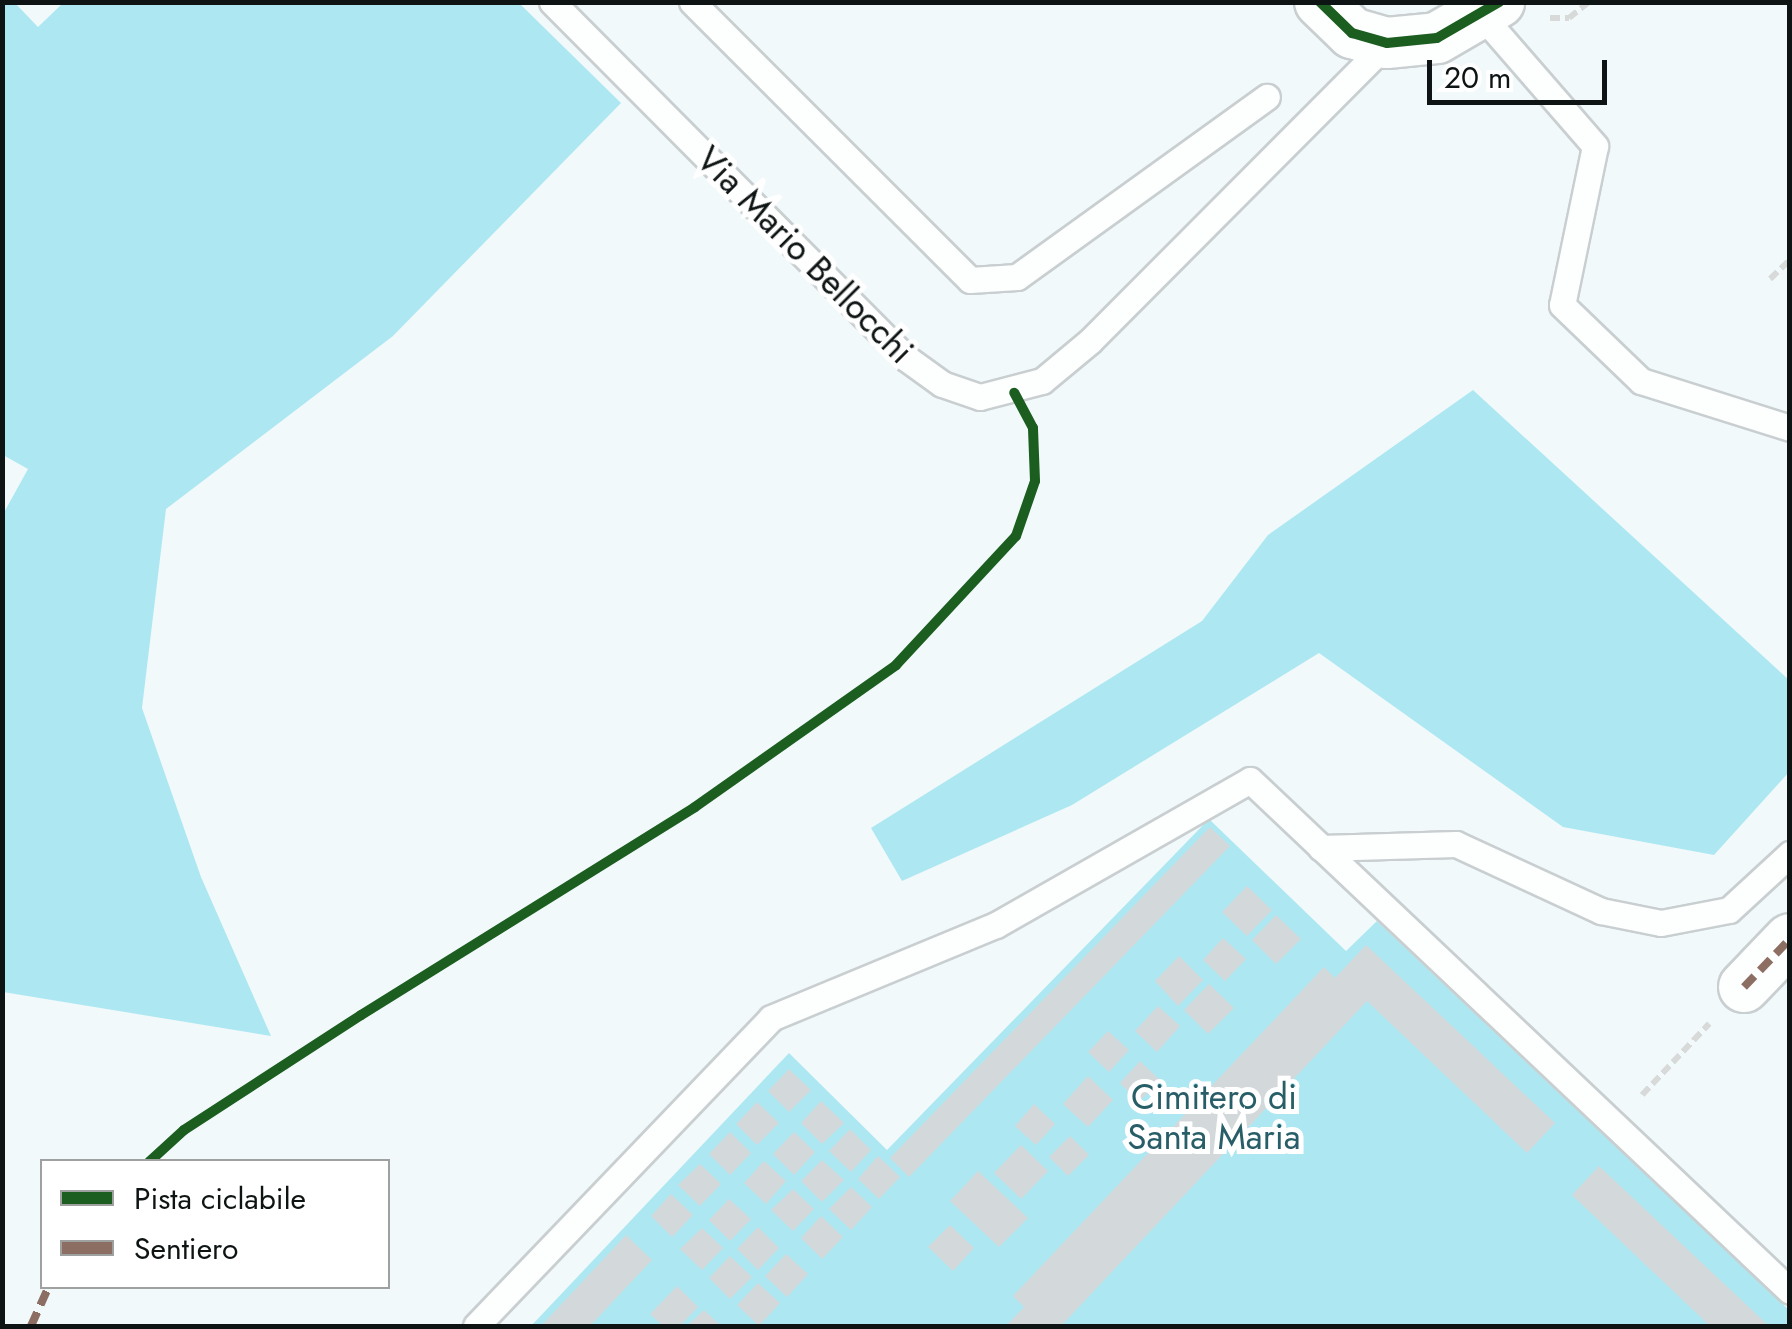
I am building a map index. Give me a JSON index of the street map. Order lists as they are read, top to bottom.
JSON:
{
  "streets": {
    "lane": ["Via Mario Bellocchi"]
  },
  "parks": ["Cimitero di Santa Maria"],
  "legend": ["Pista ciclabile", "Sentiero"],
  "scale_bar": "20 m"
}
